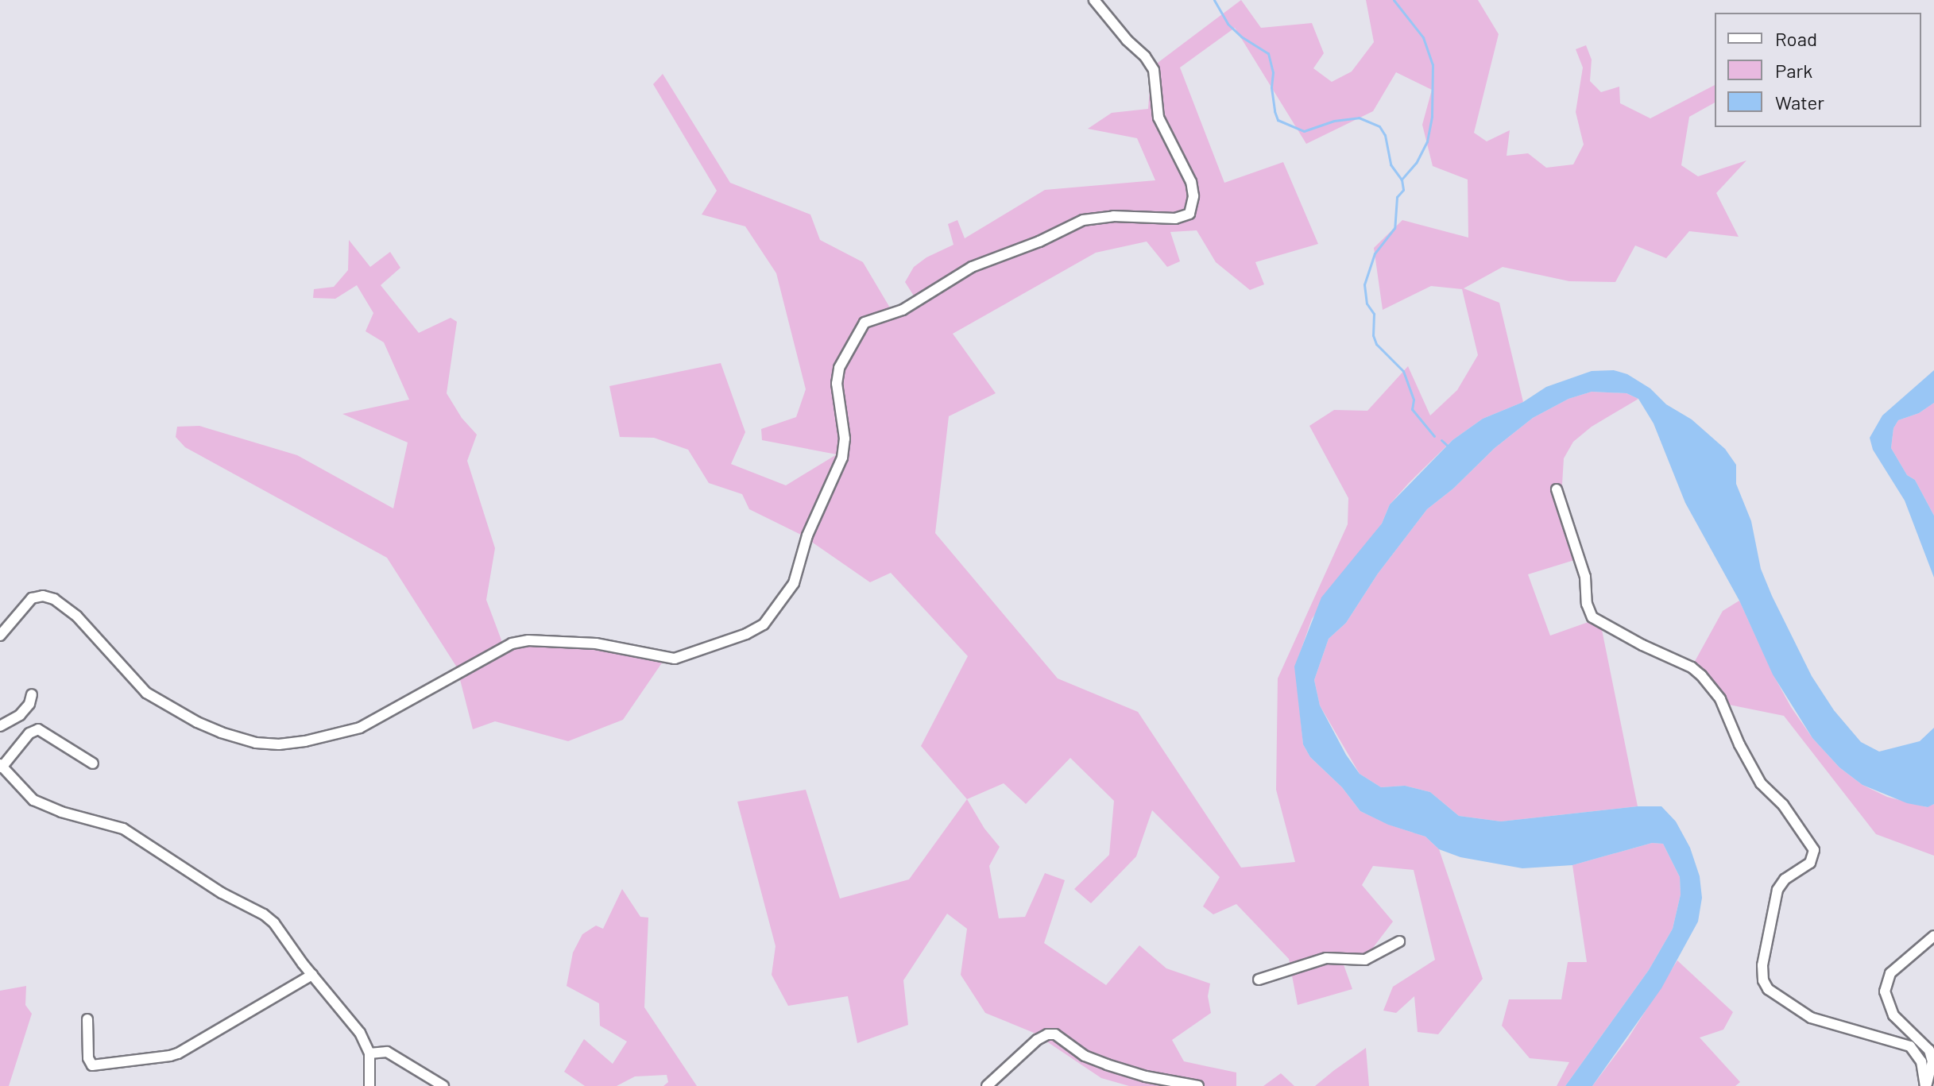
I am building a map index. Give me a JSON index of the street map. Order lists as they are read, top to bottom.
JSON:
{
  "legend": ["Road", "Park", "Water"]
}
